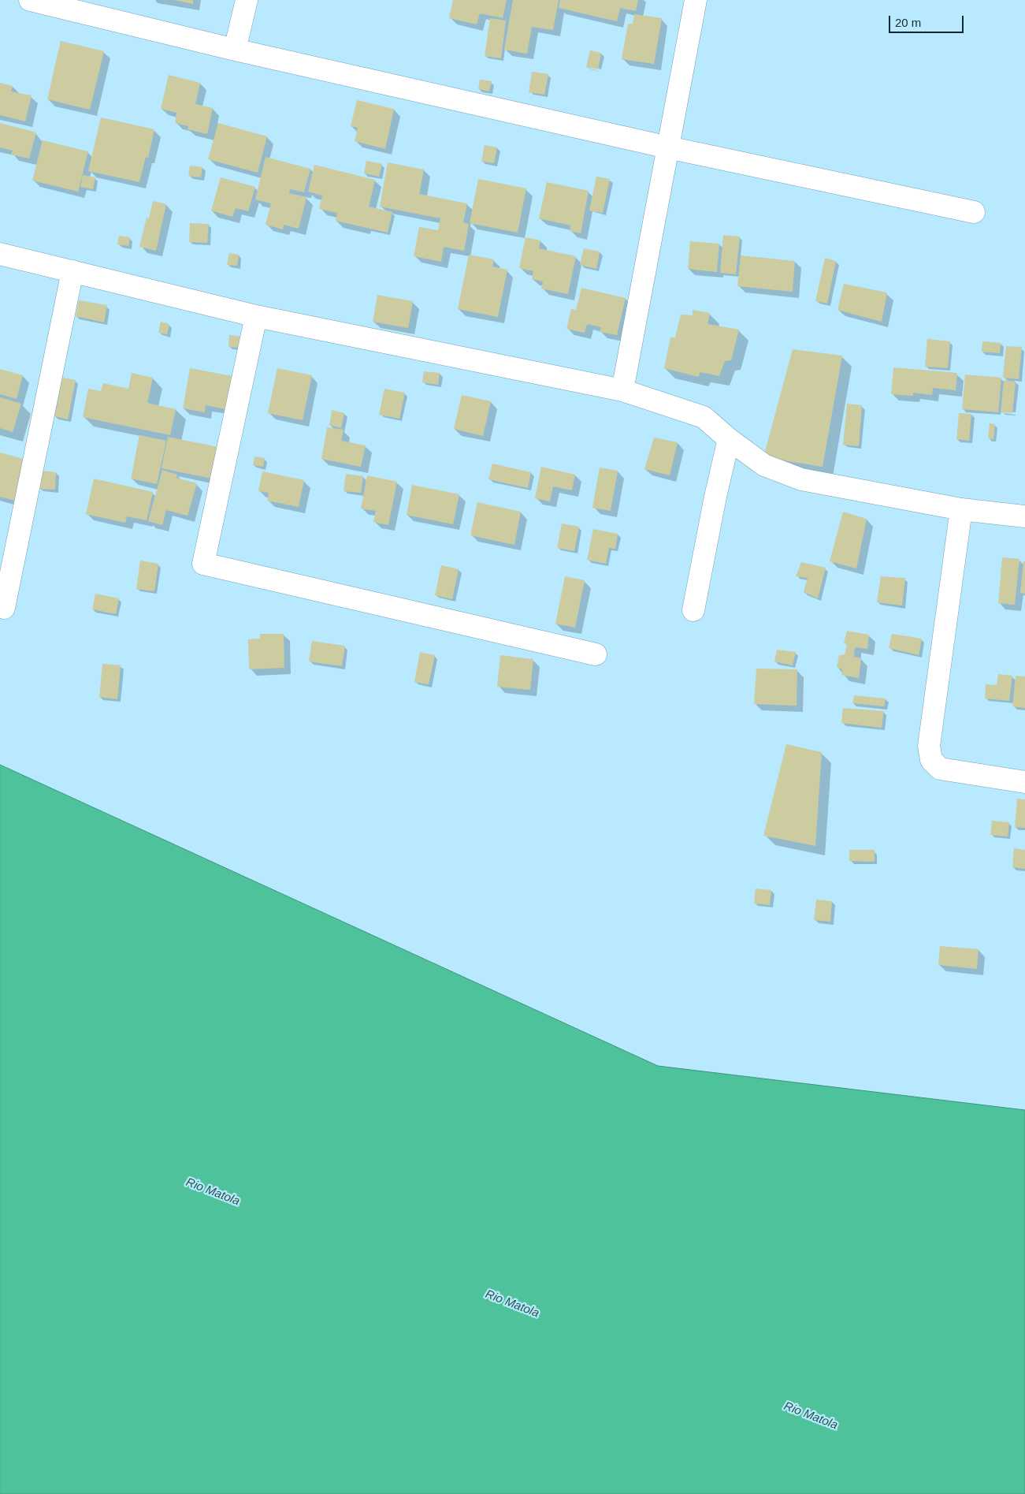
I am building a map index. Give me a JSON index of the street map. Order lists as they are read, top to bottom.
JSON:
{
  "water": ["Rio Matola"],
  "scale_bar": "20 m"
}
